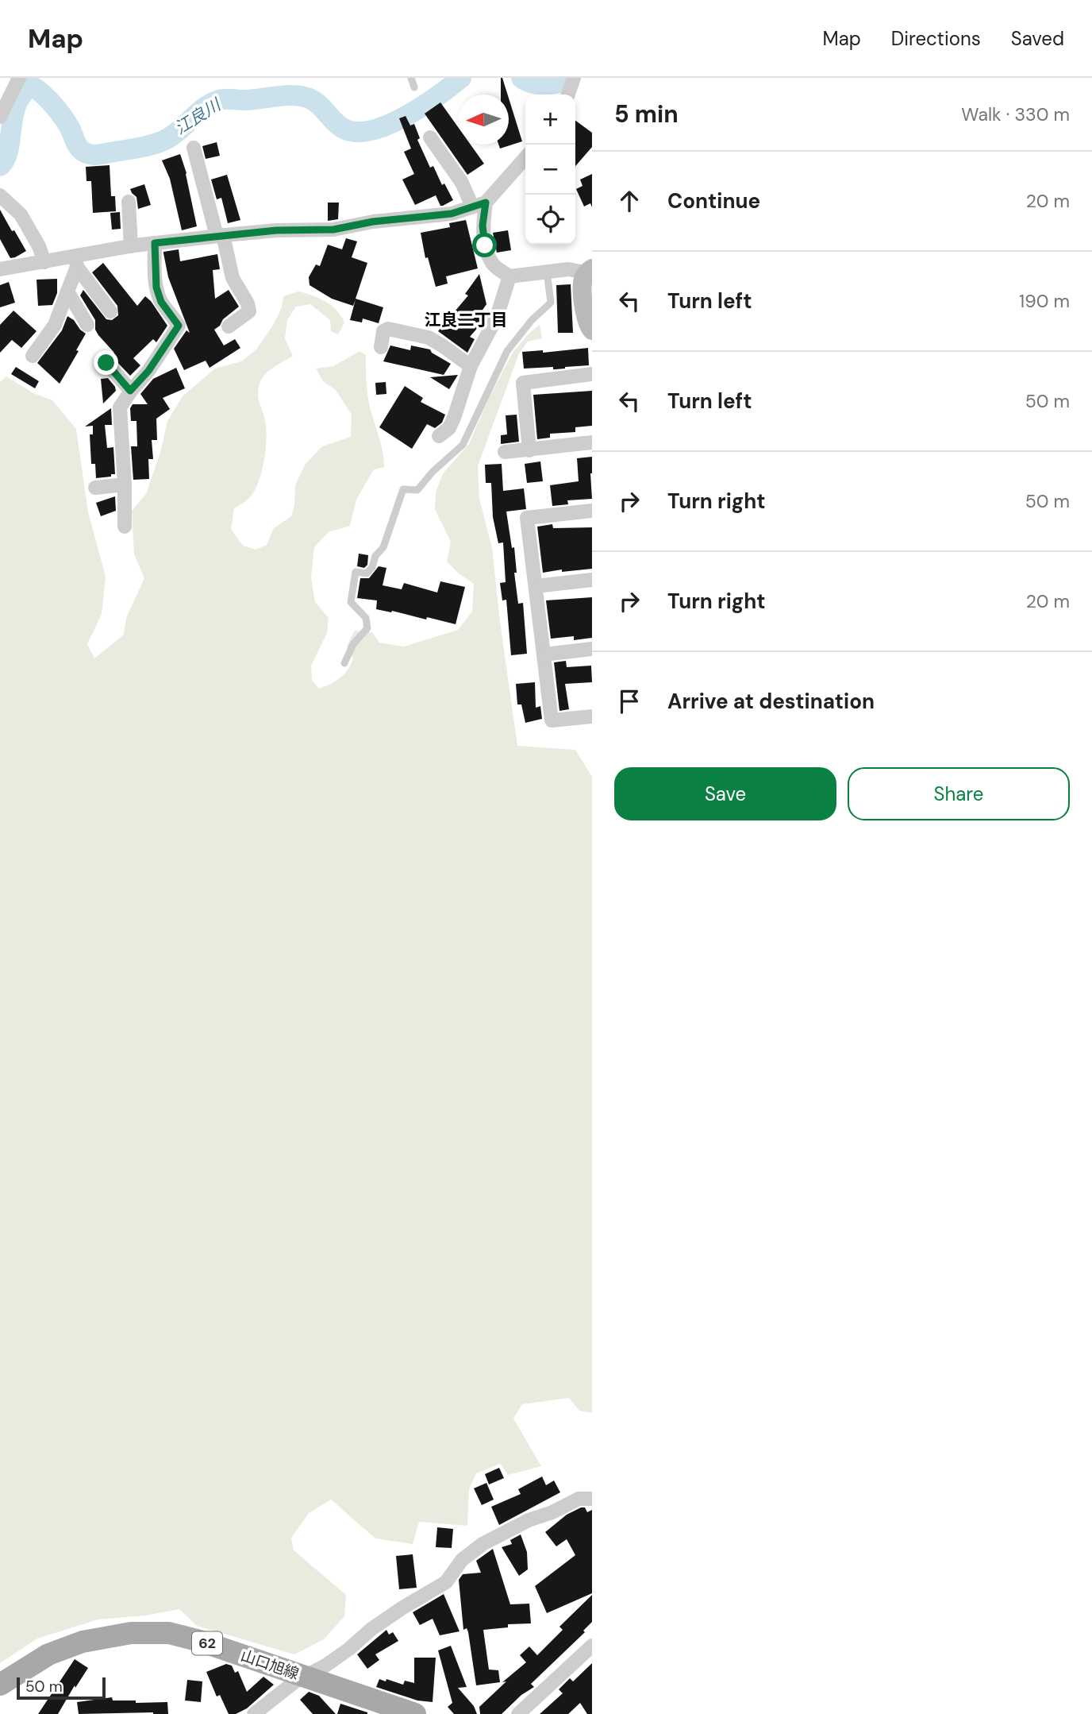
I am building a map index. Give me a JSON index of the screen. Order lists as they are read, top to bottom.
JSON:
{
  "streets": {
    "main road": ["62", "山口旭線"]
  },
  "districts": ["江良二丁目"],
  "water": ["江良川"],
  "scale_bar": "50 m",
  "north": "left",
  "page": {
    "header": "Map",
    "nav": ["Map", "Directions", "Saved"],
    "heading": ["5 min", "Walk · 330 m"],
    "map_buttons": ["+", "−"],
    "list": [
      ["Continue", "20 m"],
      ["Turn left", "190 m"],
      ["Turn left", "50 m"],
      ["Turn right", "50 m"],
      ["Turn right", "20 m"],
      "Arrive at destination"
    ],
    "buttons": ["Save", "Share"],
    "scale": "50 m"
  }
}
